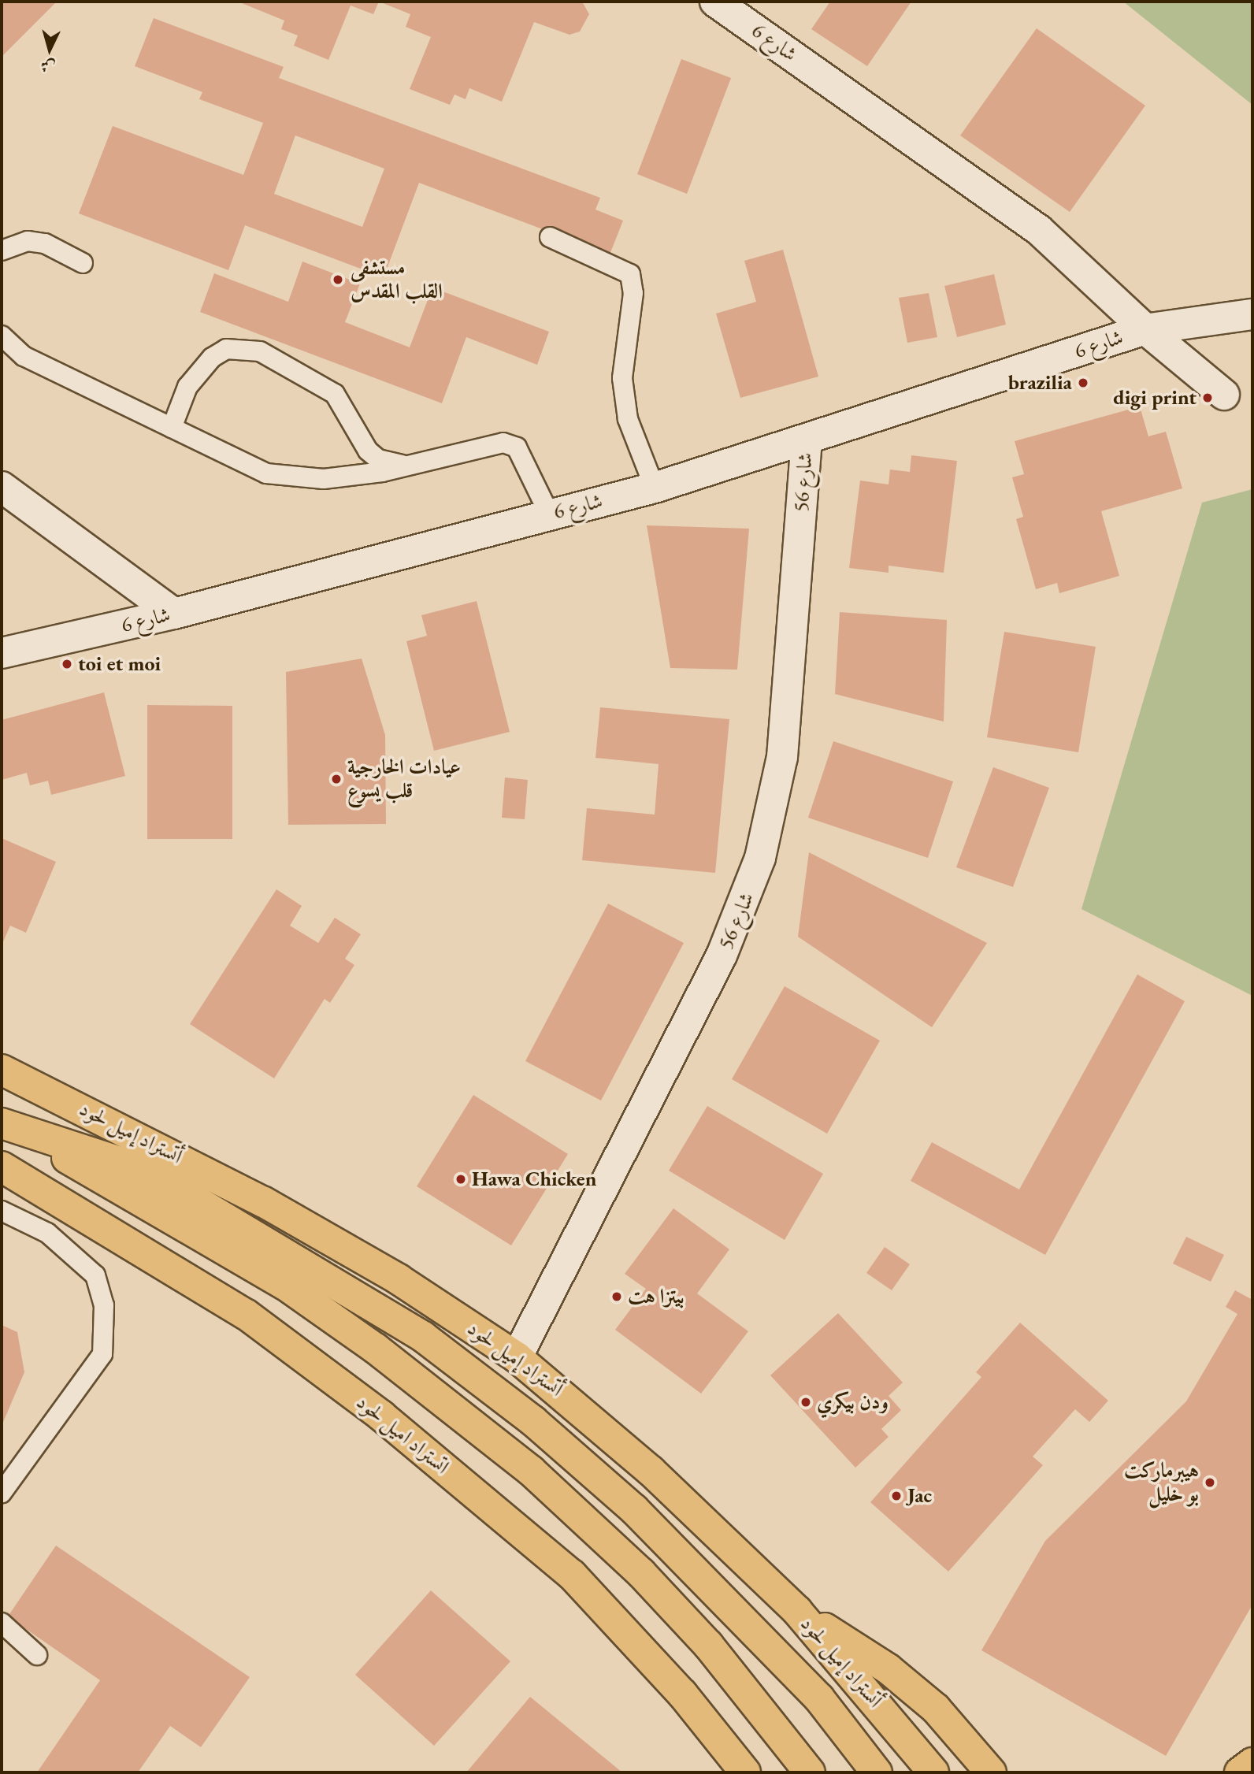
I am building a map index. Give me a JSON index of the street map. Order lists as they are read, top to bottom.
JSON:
{
  "streets": {
    "highway": ["أتستراد إميل لحود", "اتستراد اميل لحود"],
    "street": ["شارع 6", "شارع 56"]
  },
  "crossings": [
    ["شارع 6", "شارع 56"],
    ["شارع 56", "أتستراد إميل لحود"]
  ],
  "places": [
    "مستشفى القلب المقدس",
    "brazilia",
    "digi print",
    "toi et moi",
    "عيادات الخارجية قلب يسوع",
    "Hawa Chicken",
    "بيتزا هت",
    "ودن بيكري",
    "هيبرماركت بو خليل",
    "Jac"
  ],
  "north": "bottom"
}
